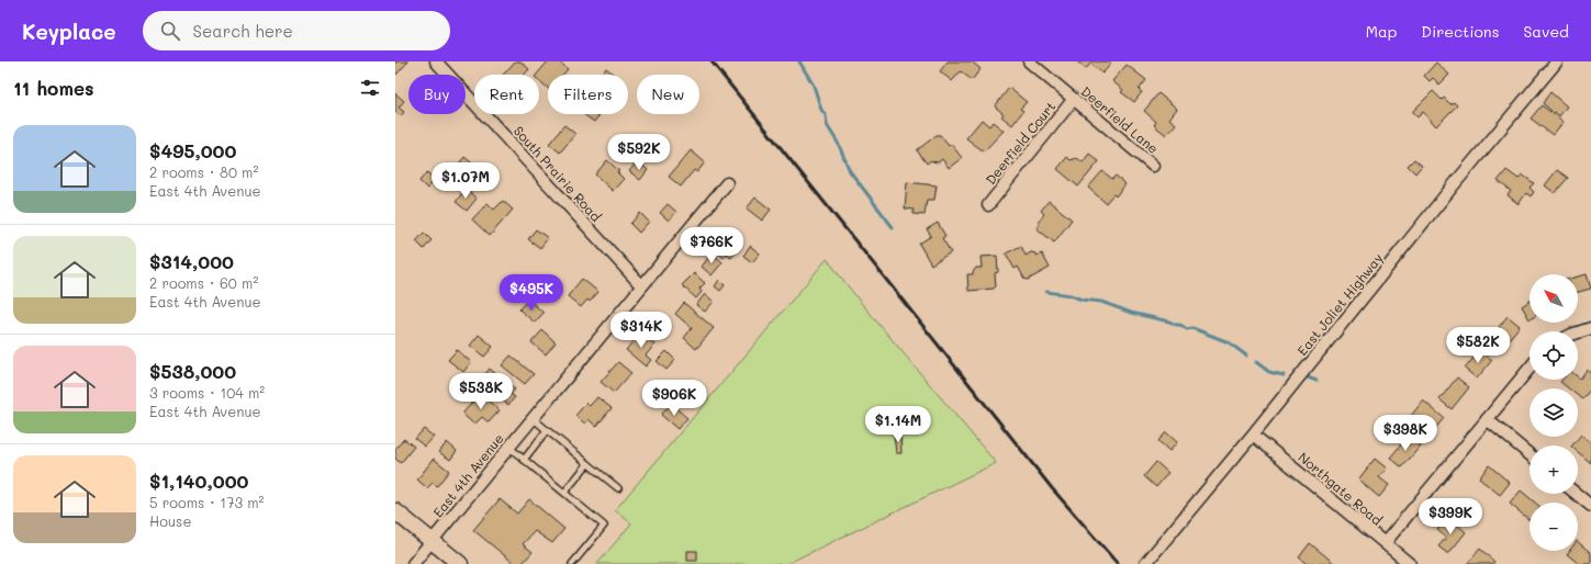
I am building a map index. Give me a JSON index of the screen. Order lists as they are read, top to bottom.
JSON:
{
  "streets": {
    "street": [
      "Deerfield Lane",
      "Deerfield Court",
      "South Prairie Road",
      "East Joliet Highway",
      "East 4th Avenue",
      "Northgate Road"
    ]
  },
  "crossings": [
    ["Deerfield Lane", "Deerfield Court"],
    ["South Prairie Road", "East 4th Avenue"],
    ["East Joliet Highway", "Northgate Road"]
  ],
  "north": "top left",
  "page": {
    "header": "Keyplace",
    "search": "Search here",
    "nav": ["Map", "Directions", "Saved"],
    "heading": "11 homes",
    "chip": [
      "Buy",
      "Rent",
      "Filters",
      "New"
    ],
    "list": [
      {
        "name": "$495,000",
        "note": "2 rooms · 80 m² · East 4th Avenue"
      },
      {
        "name": "$314,000",
        "note": "2 rooms · 60 m² · East 4th Avenue"
      },
      {
        "name": "$538,000",
        "note": "3 rooms · 104 m² · East 4th Avenue"
      },
      {
        "name": "$1,140,000",
        "note": "5 rooms · 173 m² · House"
      }
    ],
    "price": [
      "$592K",
      "$1.07M",
      "$766K",
      "$495K",
      "$314K",
      "$582K",
      "$538K",
      "$906K",
      "$1.14M",
      "$398K",
      "$399K"
    ],
    "map_buttons": ["+", "−"]
  }
}
